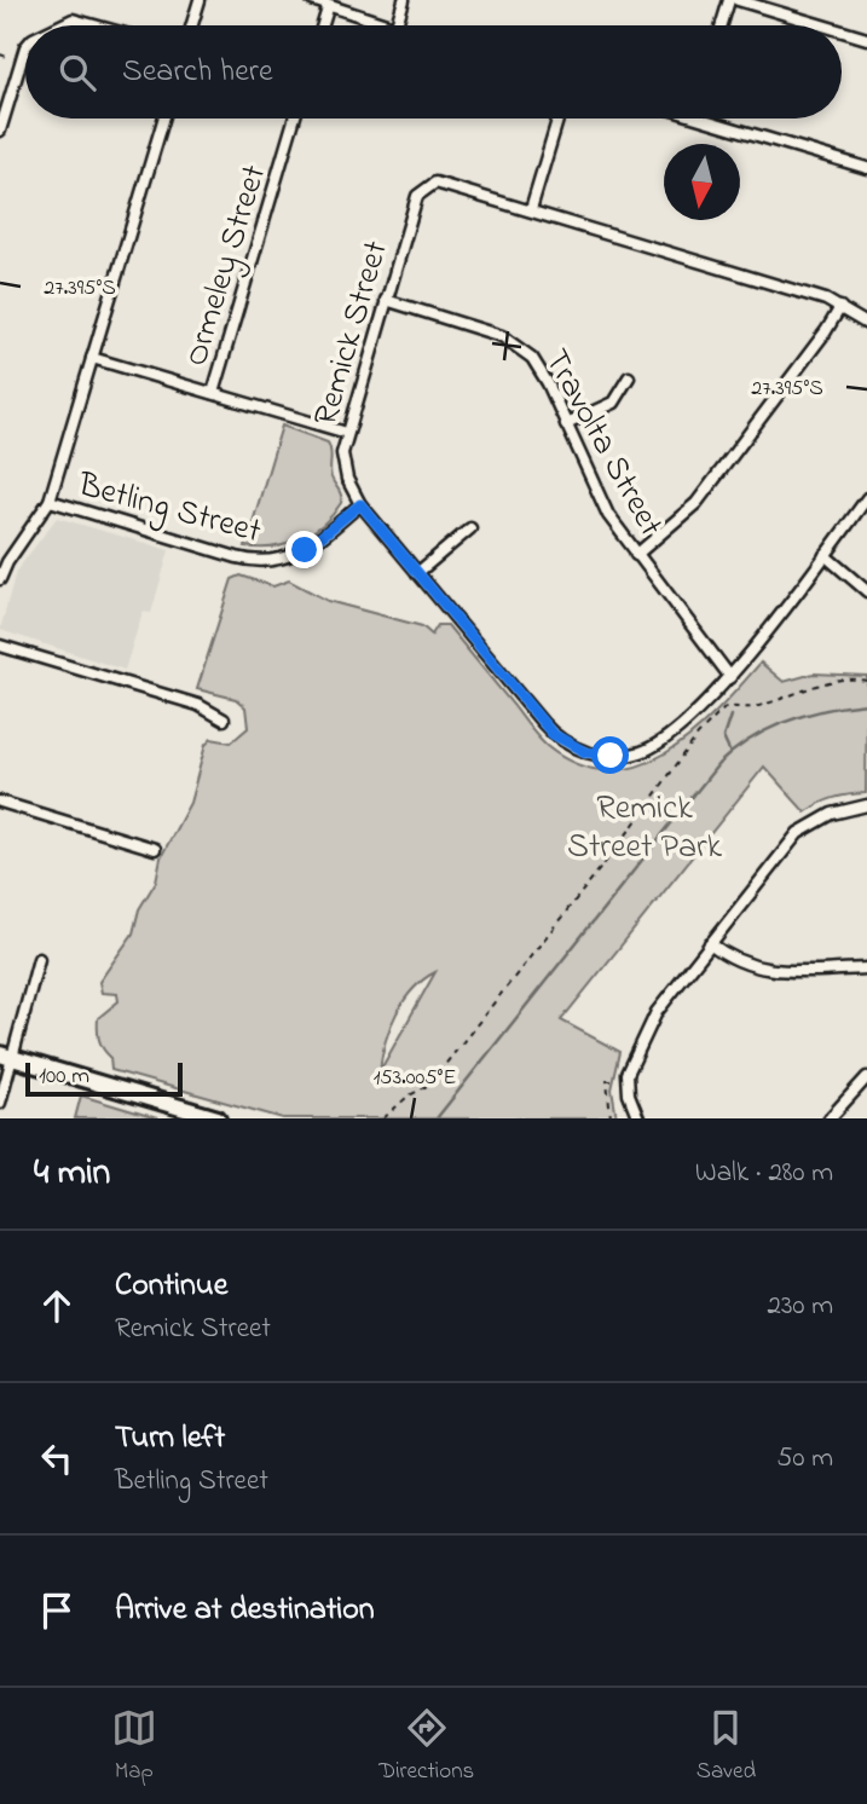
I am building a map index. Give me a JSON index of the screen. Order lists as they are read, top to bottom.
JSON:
{
  "streets": {
    "street": [
      "Ormeley Street",
      "Remick Street",
      "Travolta Street",
      "Betling Street"
    ]
  },
  "crossings": [
    ["Remick Street", "Travolta Street"],
    ["Remick Street", "Betling Street"]
  ],
  "parks": ["Remick Street Park"],
  "scale_bar": "100 m",
  "north": "bottom",
  "page": {
    "search": "Search here",
    "scale": "100 m",
    "heading": ["4 min", "Walk · 280 m"],
    "list": [
      ["Continue", "Remick Street", "230 m"],
      ["Turn left", "Betling Street", "50 m"],
      "Arrive at destination"
    ],
    "nav": ["Map", "Directions", "Saved"]
  },
  "coordinates": ["27.395°S", "153.005°E"]
}
